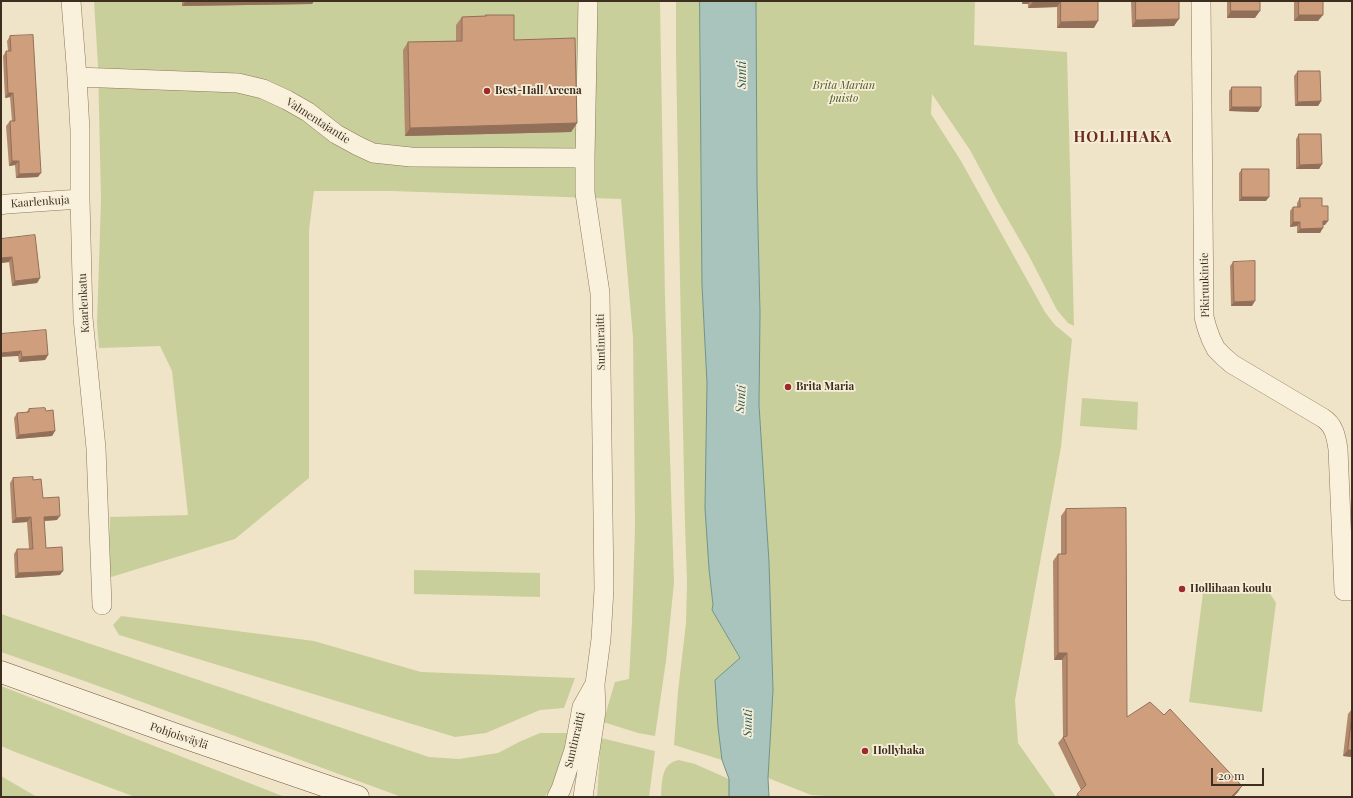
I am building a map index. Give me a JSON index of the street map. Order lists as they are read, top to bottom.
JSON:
{
  "streets": {
    "main road": ["Pohjoisväylä"],
    "street": [
      "Valmentajantie",
      "Kaarlenkuja",
      "Pikiruukintie",
      "Kaarlenkatu",
      "Suntinraitti"
    ]
  },
  "crossings": [
    ["Valmentajantie", "Kaarlenkatu"],
    ["Valmentajantie", "Suntinraitti"],
    ["Kaarlenkuja", "Kaarlenkatu"]
  ],
  "districts": ["HOLLIHAKA"],
  "water": ["Sunti"],
  "parks": ["Brita Marian puisto"],
  "places": [
    "Best‑Hall Areena",
    "Brita Maria",
    "Hollihaan koulu",
    "Hollyhaka"
  ],
  "scale_bar": "20 m"
}
